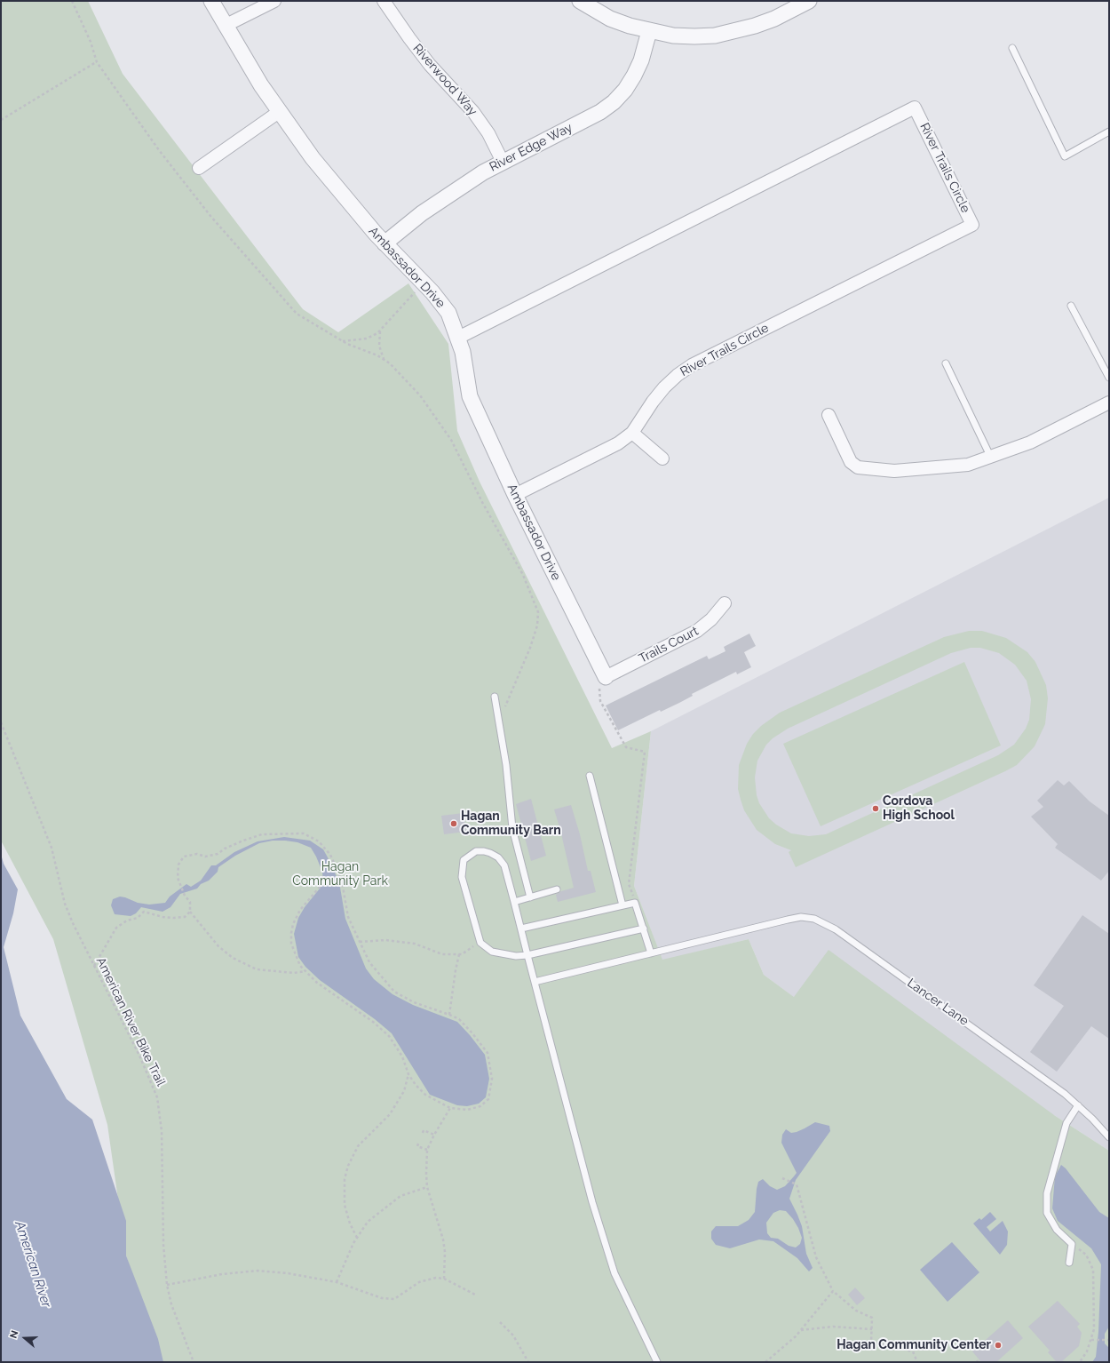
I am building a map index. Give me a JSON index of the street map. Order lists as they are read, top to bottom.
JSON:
{
  "streets": {
    "street": [
      "Riverwood Way",
      "River Edge Way",
      "River Trails Circle",
      "Ambassador Drive",
      "Trails Court"
    ],
    "lane": ["Lancer Lane"],
    "path": ["American River Bike Trail"]
  },
  "crossings": [
    ["Riverwood Way", "River Edge Way"],
    ["River Edge Way", "Ambassador Drive"],
    ["River Trails Circle", "Ambassador Drive"],
    ["Ambassador Drive", "Trails Court"]
  ],
  "water": ["American River"],
  "parks": ["Hagan Community Park"],
  "places": ["Cordova High School", "Hagan Community Barn", "Hagan Community Center"],
  "north": "left"
}
